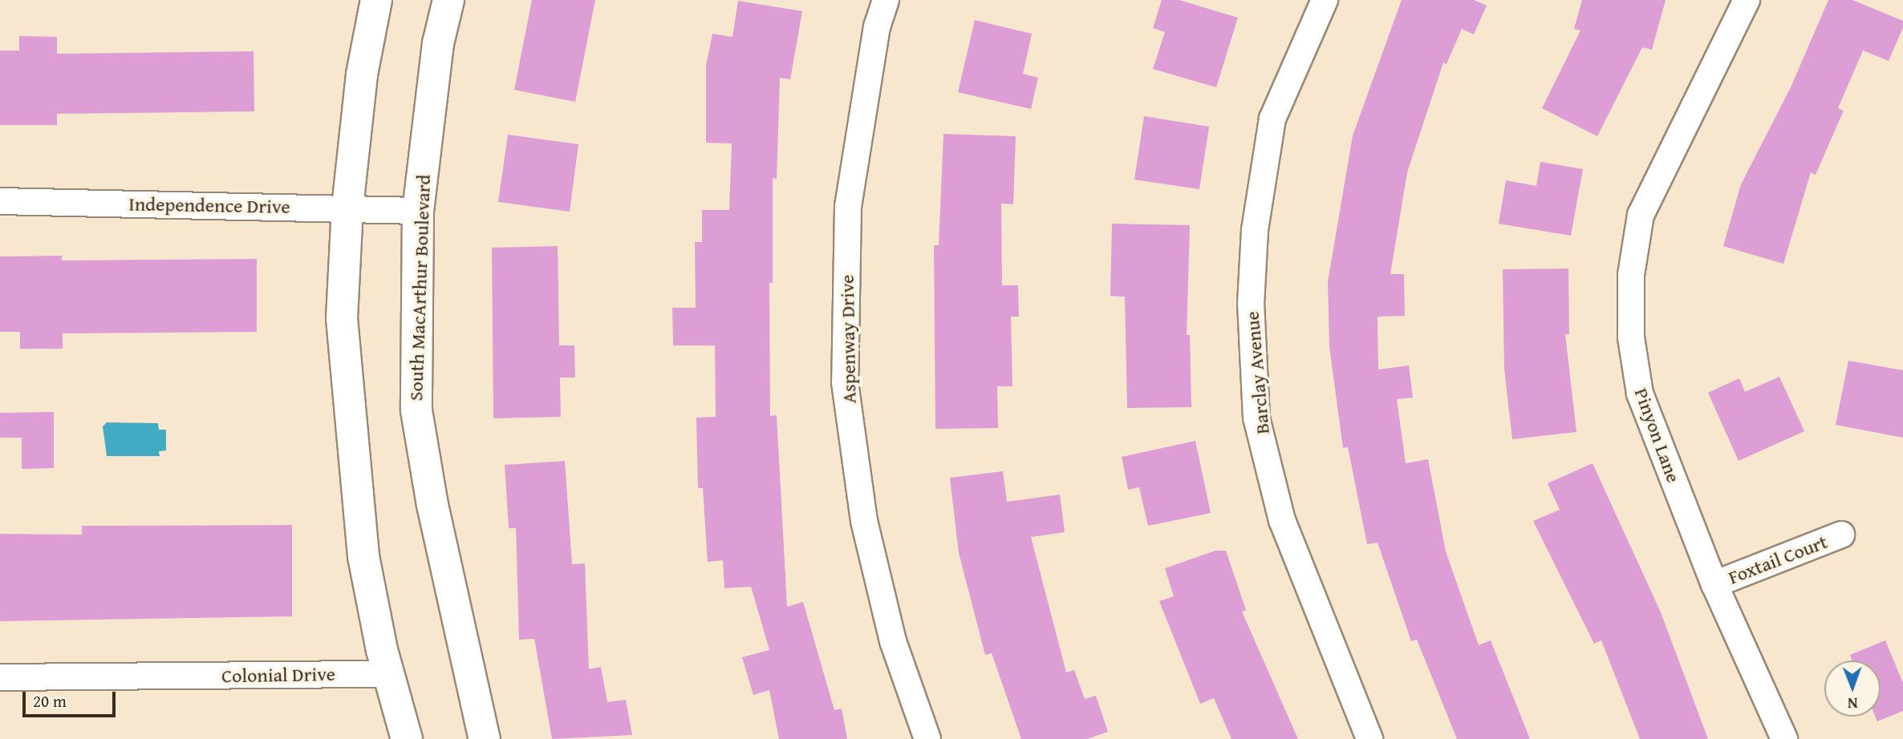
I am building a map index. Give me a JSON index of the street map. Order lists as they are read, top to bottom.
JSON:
{
  "streets": {
    "main road": ["South MacArthur Boulevard"],
    "street": [
      "Independence Drive",
      "Aspenway Drive",
      "Barclay Avenue",
      "Pinyon Lane",
      "Foxtail Court",
      "Colonial Drive"
    ]
  },
  "crossings": [
    ["Independence Drive", "South MacArthur Boulevard"],
    ["Pinyon Lane", "Foxtail Court"]
  ],
  "scale_bar": "20 m",
  "north": "bottom"
}
